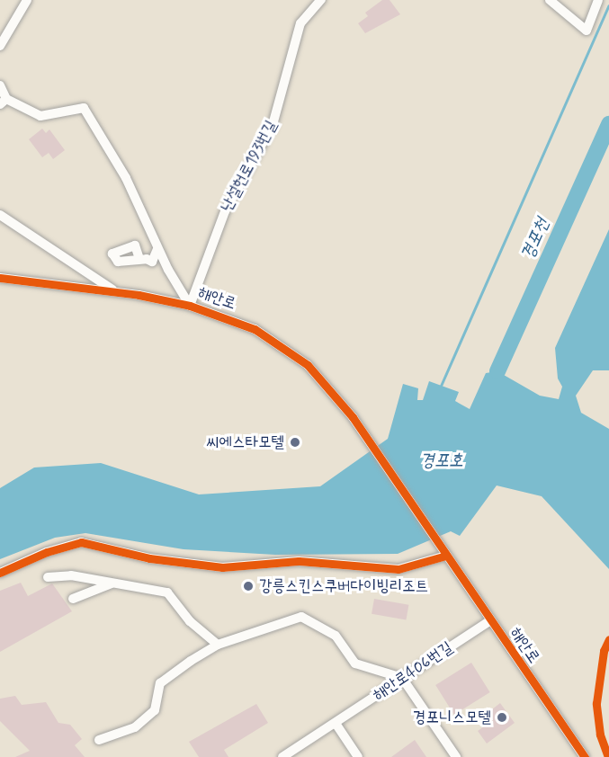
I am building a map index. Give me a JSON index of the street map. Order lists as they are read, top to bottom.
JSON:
{
  "streets": {
    "street": ["난설헌로193번길", "해안로", "해안로406번길"]
  },
  "crossings": [
    ["난설헌로193번길", "해안로"],
    ["해안로", "해안로406번길"]
  ],
  "water": ["경포천", "경포호"],
  "places": ["씨에스타모텔", "강릉스킨스쿠버다이빙리조트", "경포니스모텔"]
}
